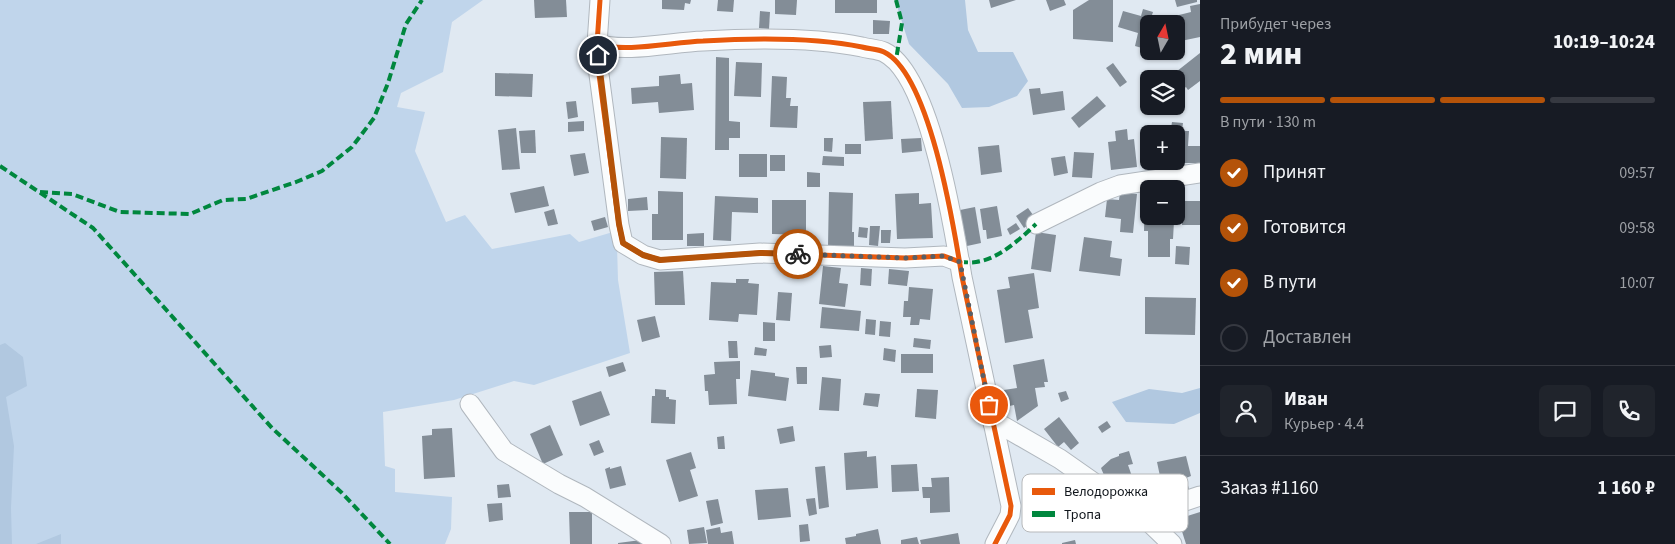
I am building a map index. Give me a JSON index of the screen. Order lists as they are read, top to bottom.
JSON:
{
  "legend": ["Велодорожка", "Тропа"],
  "north": "top",
  "page": {
    "heading": ["2 мин", "Прибудет через", "10:19–10:24"],
    "panel": [
      "Иван",
      "Курьер · 4.4",
      "Заказ #1160",
      "1 160 ₽"
    ],
    "map_buttons": ["+", "−"],
    "bar": "В пути · 130 m",
    "list": [
      ["Принят", "09:57"],
      ["Готовится", "09:58"],
      ["В пути", "10:07"],
      "Доставлен"
    ]
  }
}
